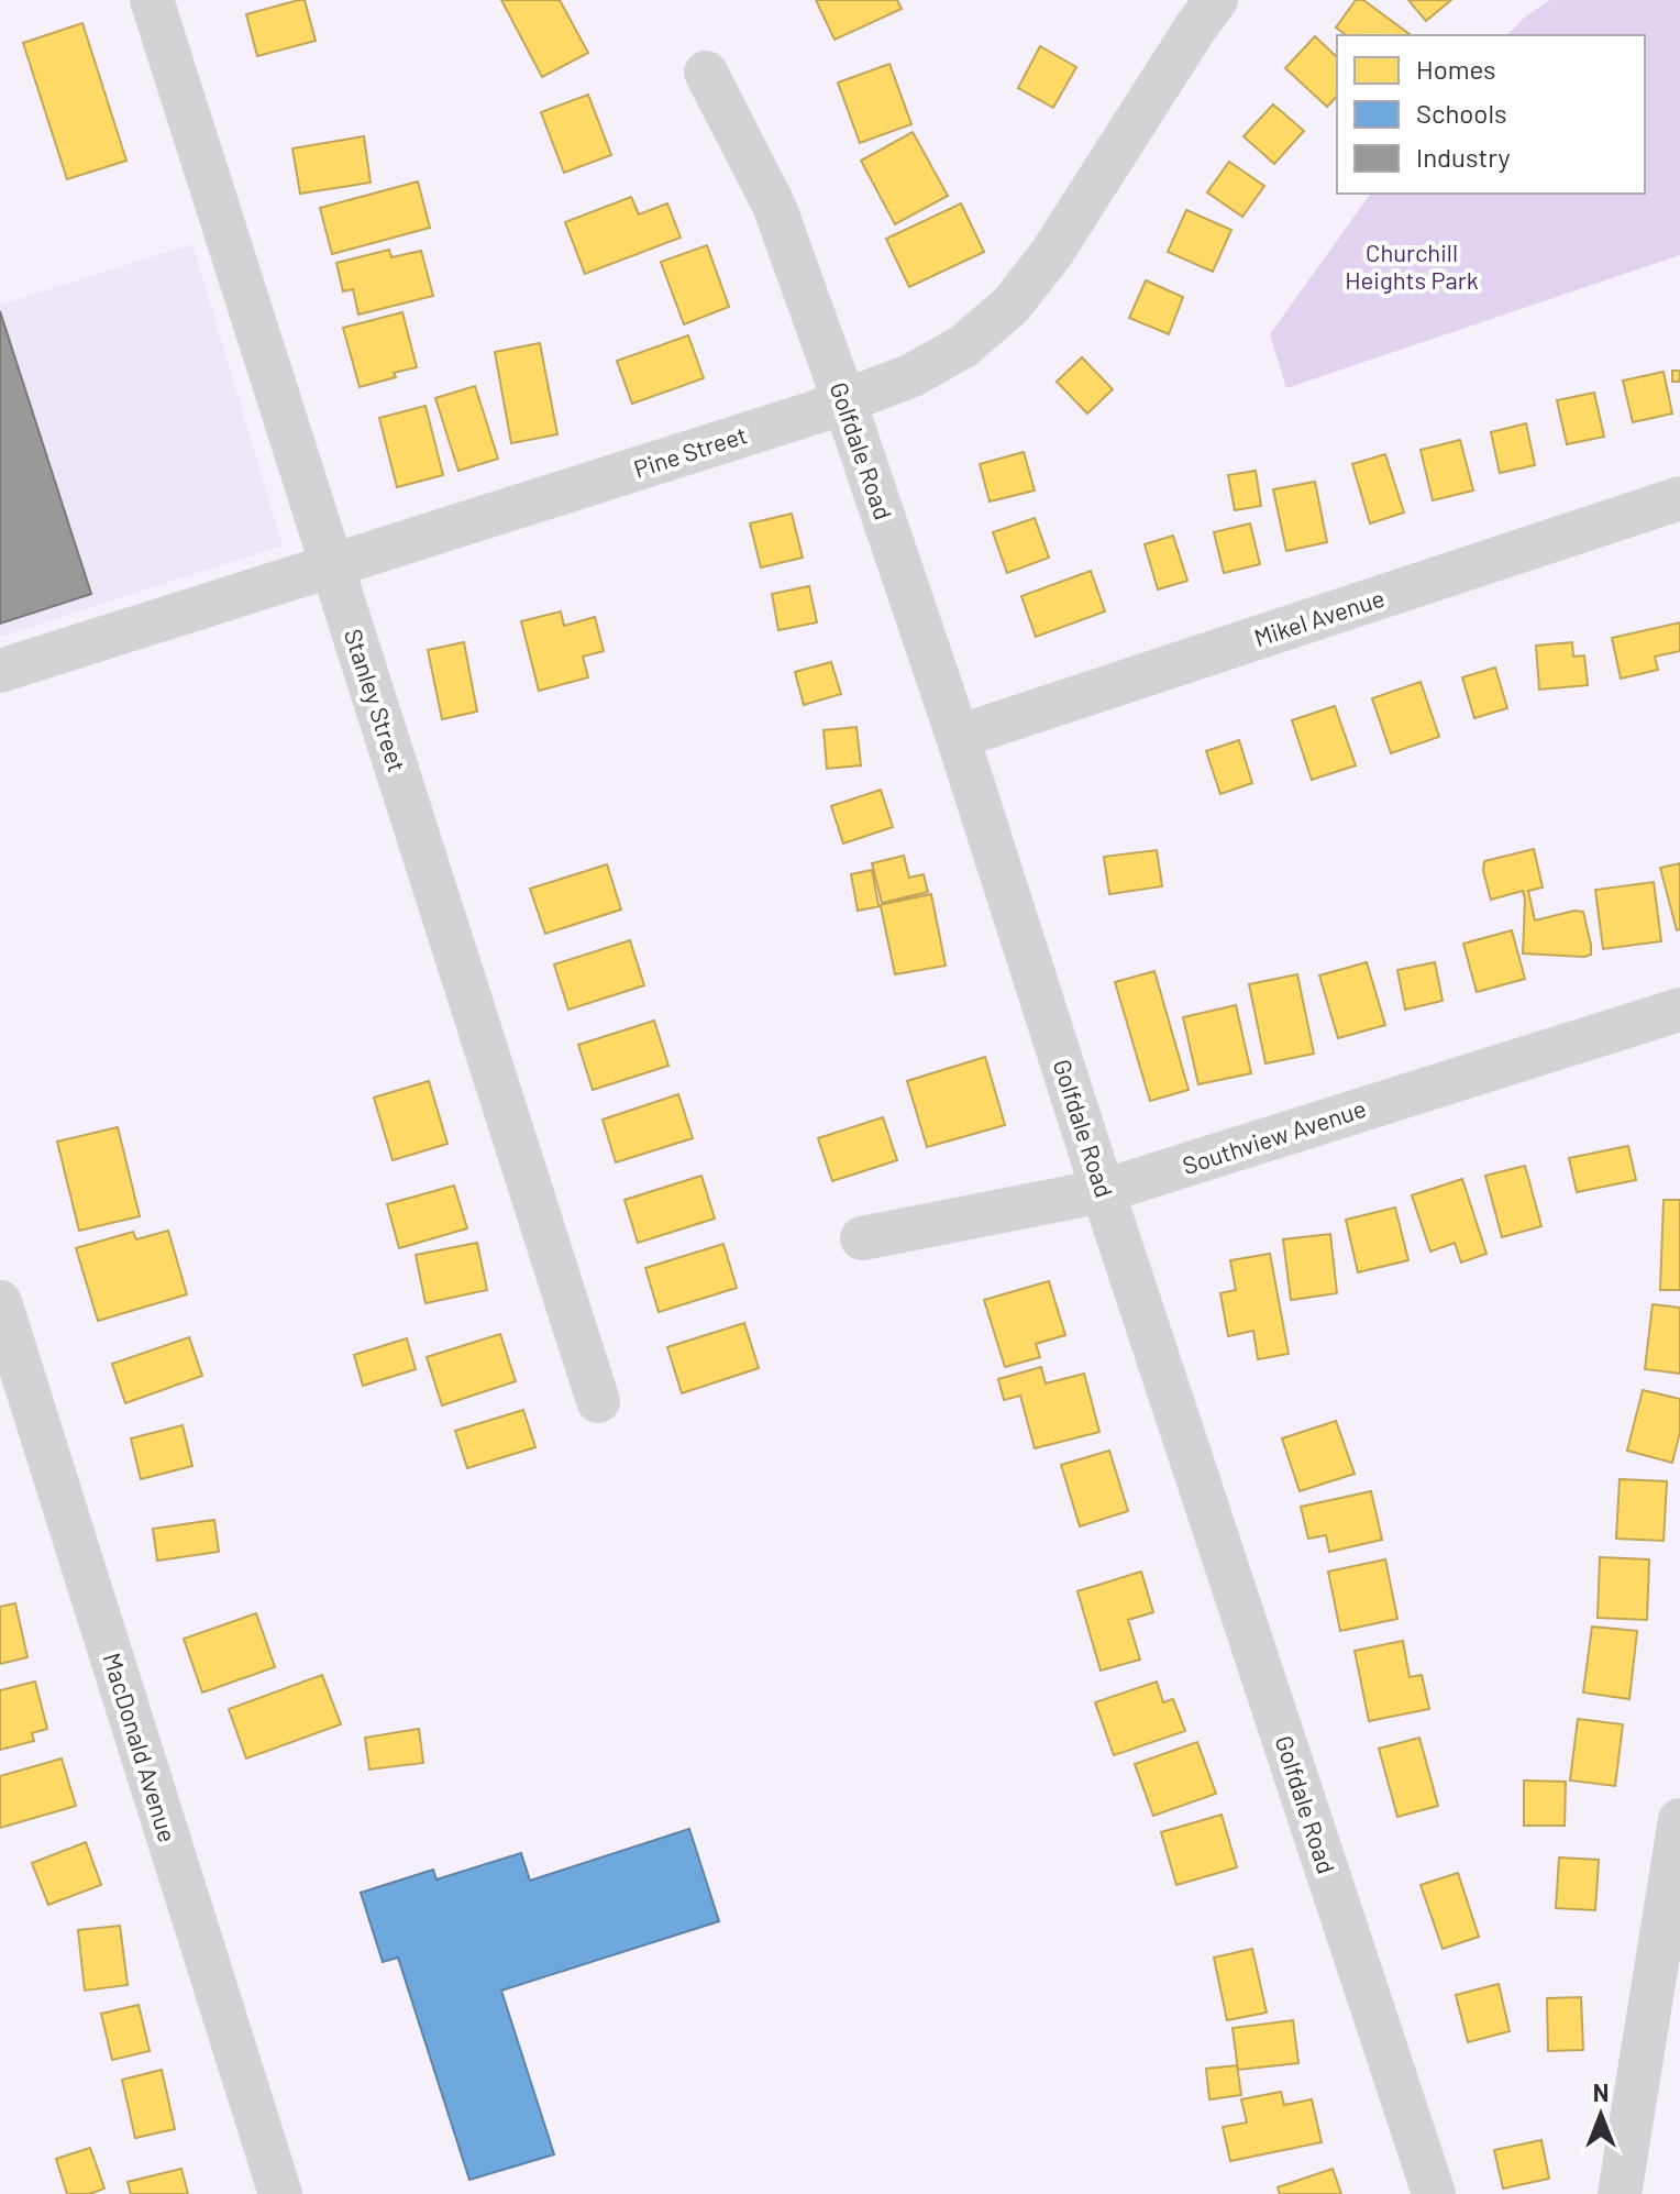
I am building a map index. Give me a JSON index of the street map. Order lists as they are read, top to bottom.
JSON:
{
  "streets": {
    "street": [
      "Golfdale Road",
      "Pine Street",
      "Mikel Avenue",
      "Stanley Street",
      "Southview Avenue",
      "MacDonald Avenue"
    ]
  },
  "crossings": [
    ["Golfdale Road", "Pine Street"],
    ["Golfdale Road", "Mikel Avenue"],
    ["Golfdale Road", "Southview Avenue"],
    ["Pine Street", "Stanley Street"]
  ],
  "parks": ["Churchill Heights Park"],
  "legend": ["Homes", "Schools", "Industry"],
  "north": "top"
}
